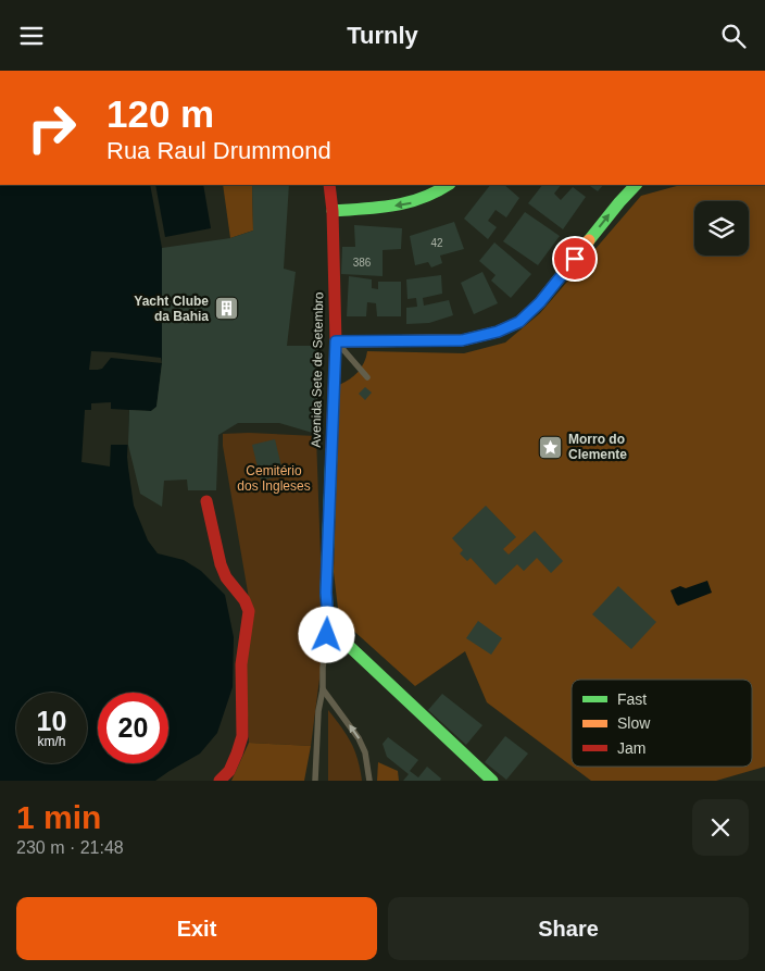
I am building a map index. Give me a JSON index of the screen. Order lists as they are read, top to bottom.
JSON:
{
  "streets": {
    "street": ["Avenida Sete de Setembro"]
  },
  "parks": ["Cemitério dos Ingleses"],
  "places": {
    "building": ["Yacht Clube da Bahia"],
    "place": ["Morro do Clemente"]
  },
  "house_numbers": ["42", "386"],
  "legend": ["Fast", "Slow", "Jam"],
  "page": {
    "header": "Turnly",
    "turn": ["120 m", "Rua Raul Drummond"],
    "speed": "10 km/h",
    "limit": "20",
    "heading": ["1 min", "230 m · 21:48"],
    "buttons": ["Exit", "Share"]
  }
}
